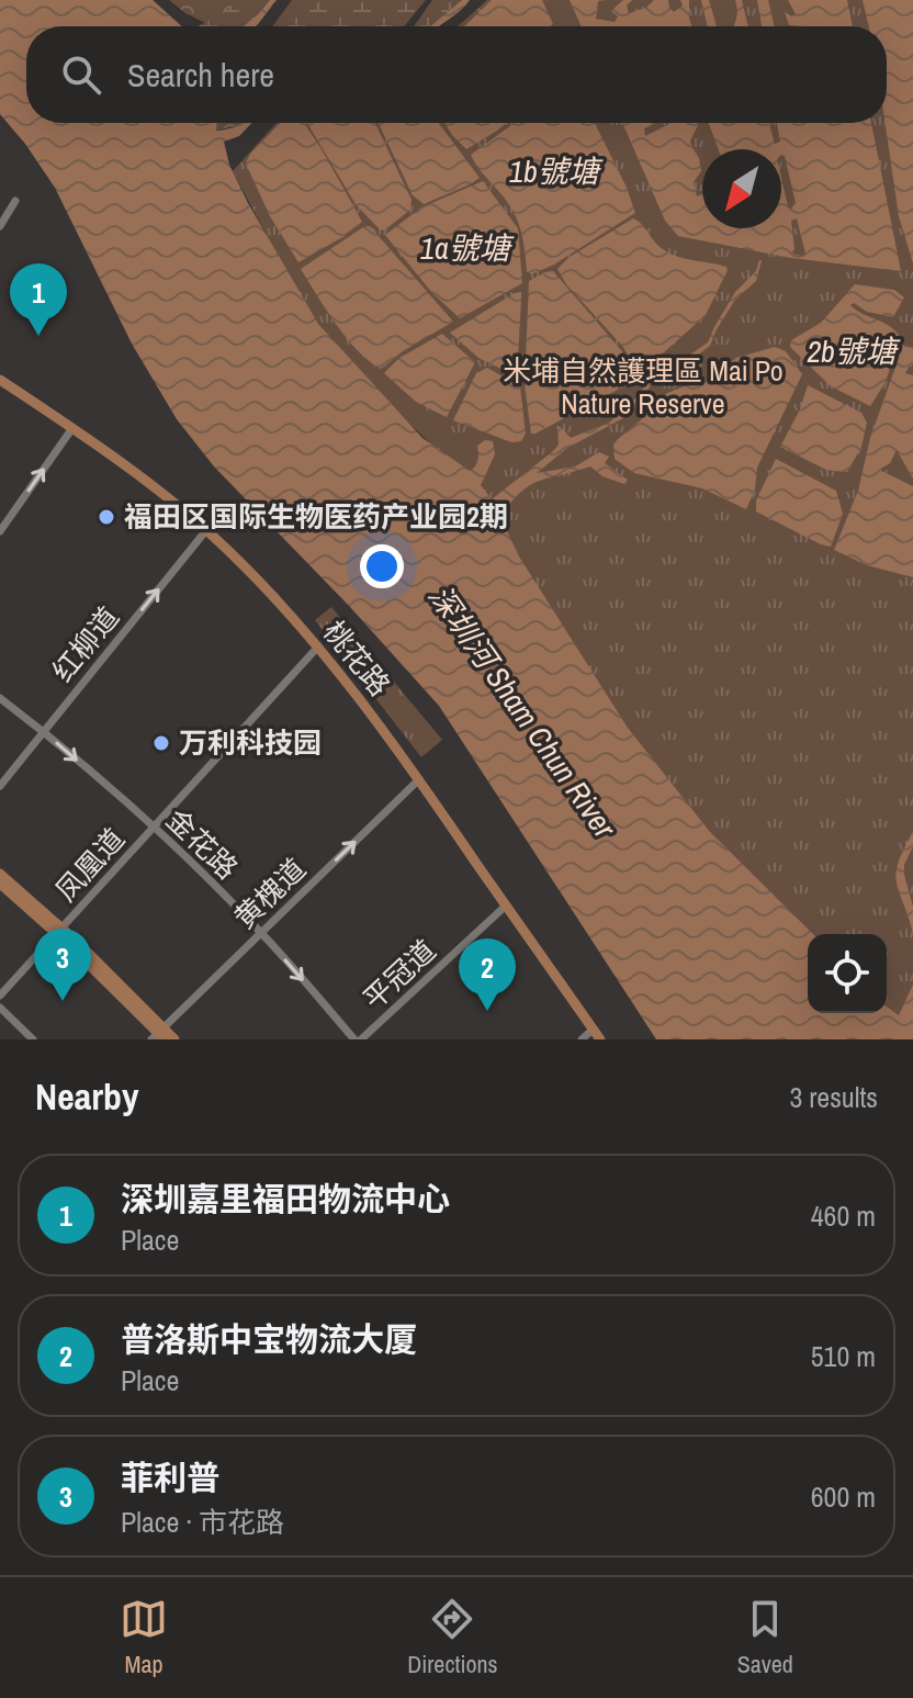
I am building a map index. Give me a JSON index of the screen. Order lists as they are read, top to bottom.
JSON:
{
  "streets": {
    "main road": ["桃花路"],
    "street": [
      "红柳道",
      "金花路",
      "凤凰道",
      "黄槐道",
      "平冠道"
    ]
  },
  "crossings": [
    ["红柳道", "桃花路"],
    ["红柳道", "金花路"],
    ["桃花路", "凤凰道"],
    ["桃花路", "黄槐道"],
    ["桃花路", "平冠道"],
    ["金花路", "凤凰道"],
    ["金花路", "黄槐道"],
    ["金花路", "平冠道"]
  ],
  "one_way": ["红柳道", "金花路", "黄槐道"],
  "water": [
    "1b號塘",
    "1a號塘",
    "2b號塘",
    "深圳河 Sham Chun River"
  ],
  "parks": ["米埔自然護理區 Mai Po Nature Reserve"],
  "places": ["福田区国际生物医药产业园2期", "万利科技园"],
  "north": "bottom left",
  "page": {
    "search": "Search here",
    "pins": ["1", "3", "2"],
    "heading": ["Nearby", "3 results"],
    "list": [
      {
        "mark": "1",
        "name": "深圳嘉里福田物流中心",
        "note": "Place",
        "value": "460 m"
      },
      {
        "mark": "2",
        "name": "普洛斯中宝物流大厦",
        "note": "Place",
        "value": "510 m"
      },
      {
        "mark": "3",
        "name": "菲利普",
        "note": "Place · 市花路",
        "value": "600 m"
      }
    ],
    "nav": ["Map", "Directions", "Saved"]
  }
}
